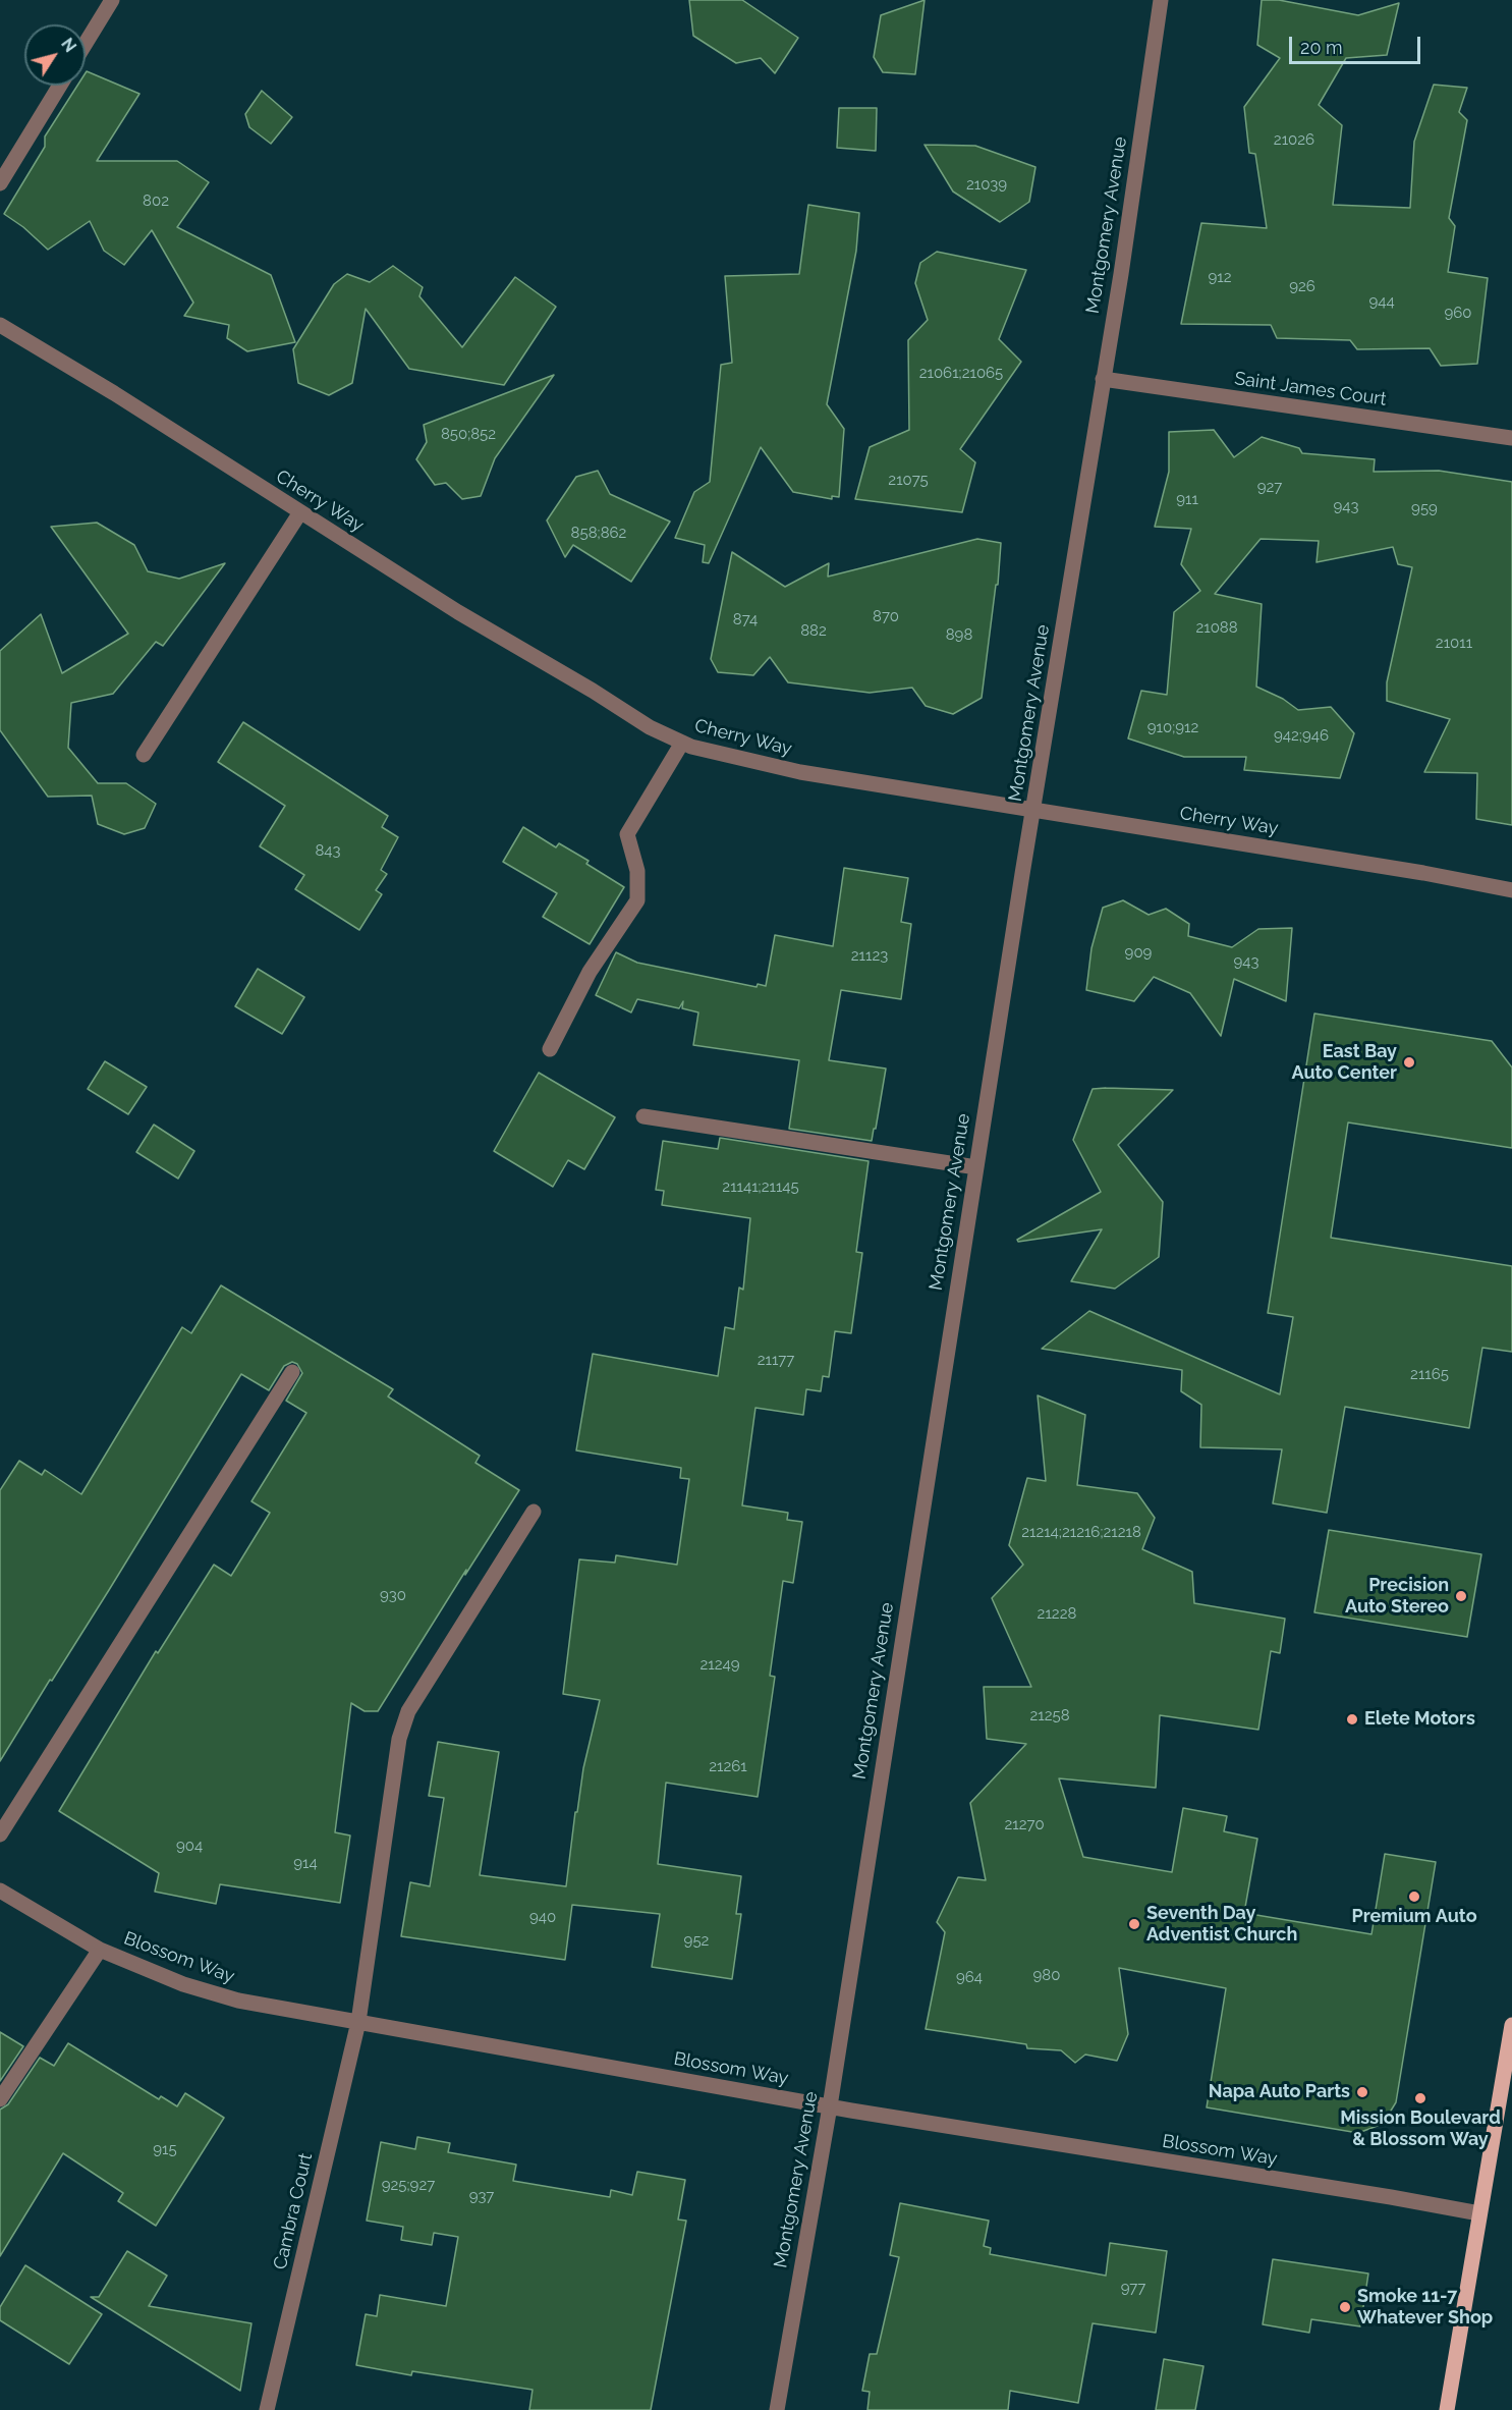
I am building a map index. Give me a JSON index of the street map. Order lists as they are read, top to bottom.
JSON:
{
  "streets": {
    "street": [
      "Montgomery Avenue",
      "Saint James Court",
      "Cherry Way",
      "Blossom Way",
      "Cambra Court"
    ]
  },
  "crossings": [
    ["Montgomery Avenue", "Saint James Court"],
    ["Montgomery Avenue", "Cherry Way"],
    ["Montgomery Avenue", "Blossom Way"],
    ["Blossom Way", "Cambra Court"]
  ],
  "places": [
    "East Bay Auto Center",
    "Precision Auto Stereo",
    "Elete Motors",
    "Premium Auto",
    "Seventh Day Adventist Church",
    "Napa Auto Parts",
    "Mission Boulevard & Blossom Way",
    "Smoke 11-7 Whatever Shop"
  ],
  "house_numbers": [
    "21026",
    "21039",
    "802",
    "912",
    "926",
    "944",
    "960",
    "21061;21065",
    "850;852",
    "21075",
    "927",
    "911",
    "943",
    "959",
    "858;862",
    "870",
    "874",
    "21088",
    "882",
    "898",
    "21011",
    "910;912",
    "942;946",
    "843",
    "909",
    "21123",
    "943",
    "21141;21145",
    "21177",
    "21165",
    "21214;21216;21218",
    "930",
    "21228",
    "21249",
    "21258",
    "21261",
    "21270",
    "904",
    "914",
    "940",
    "952",
    "980",
    "964",
    "915",
    "925;927",
    "937",
    "977"
  ],
  "scale_bar": "20 m",
  "north": "top right"
}
